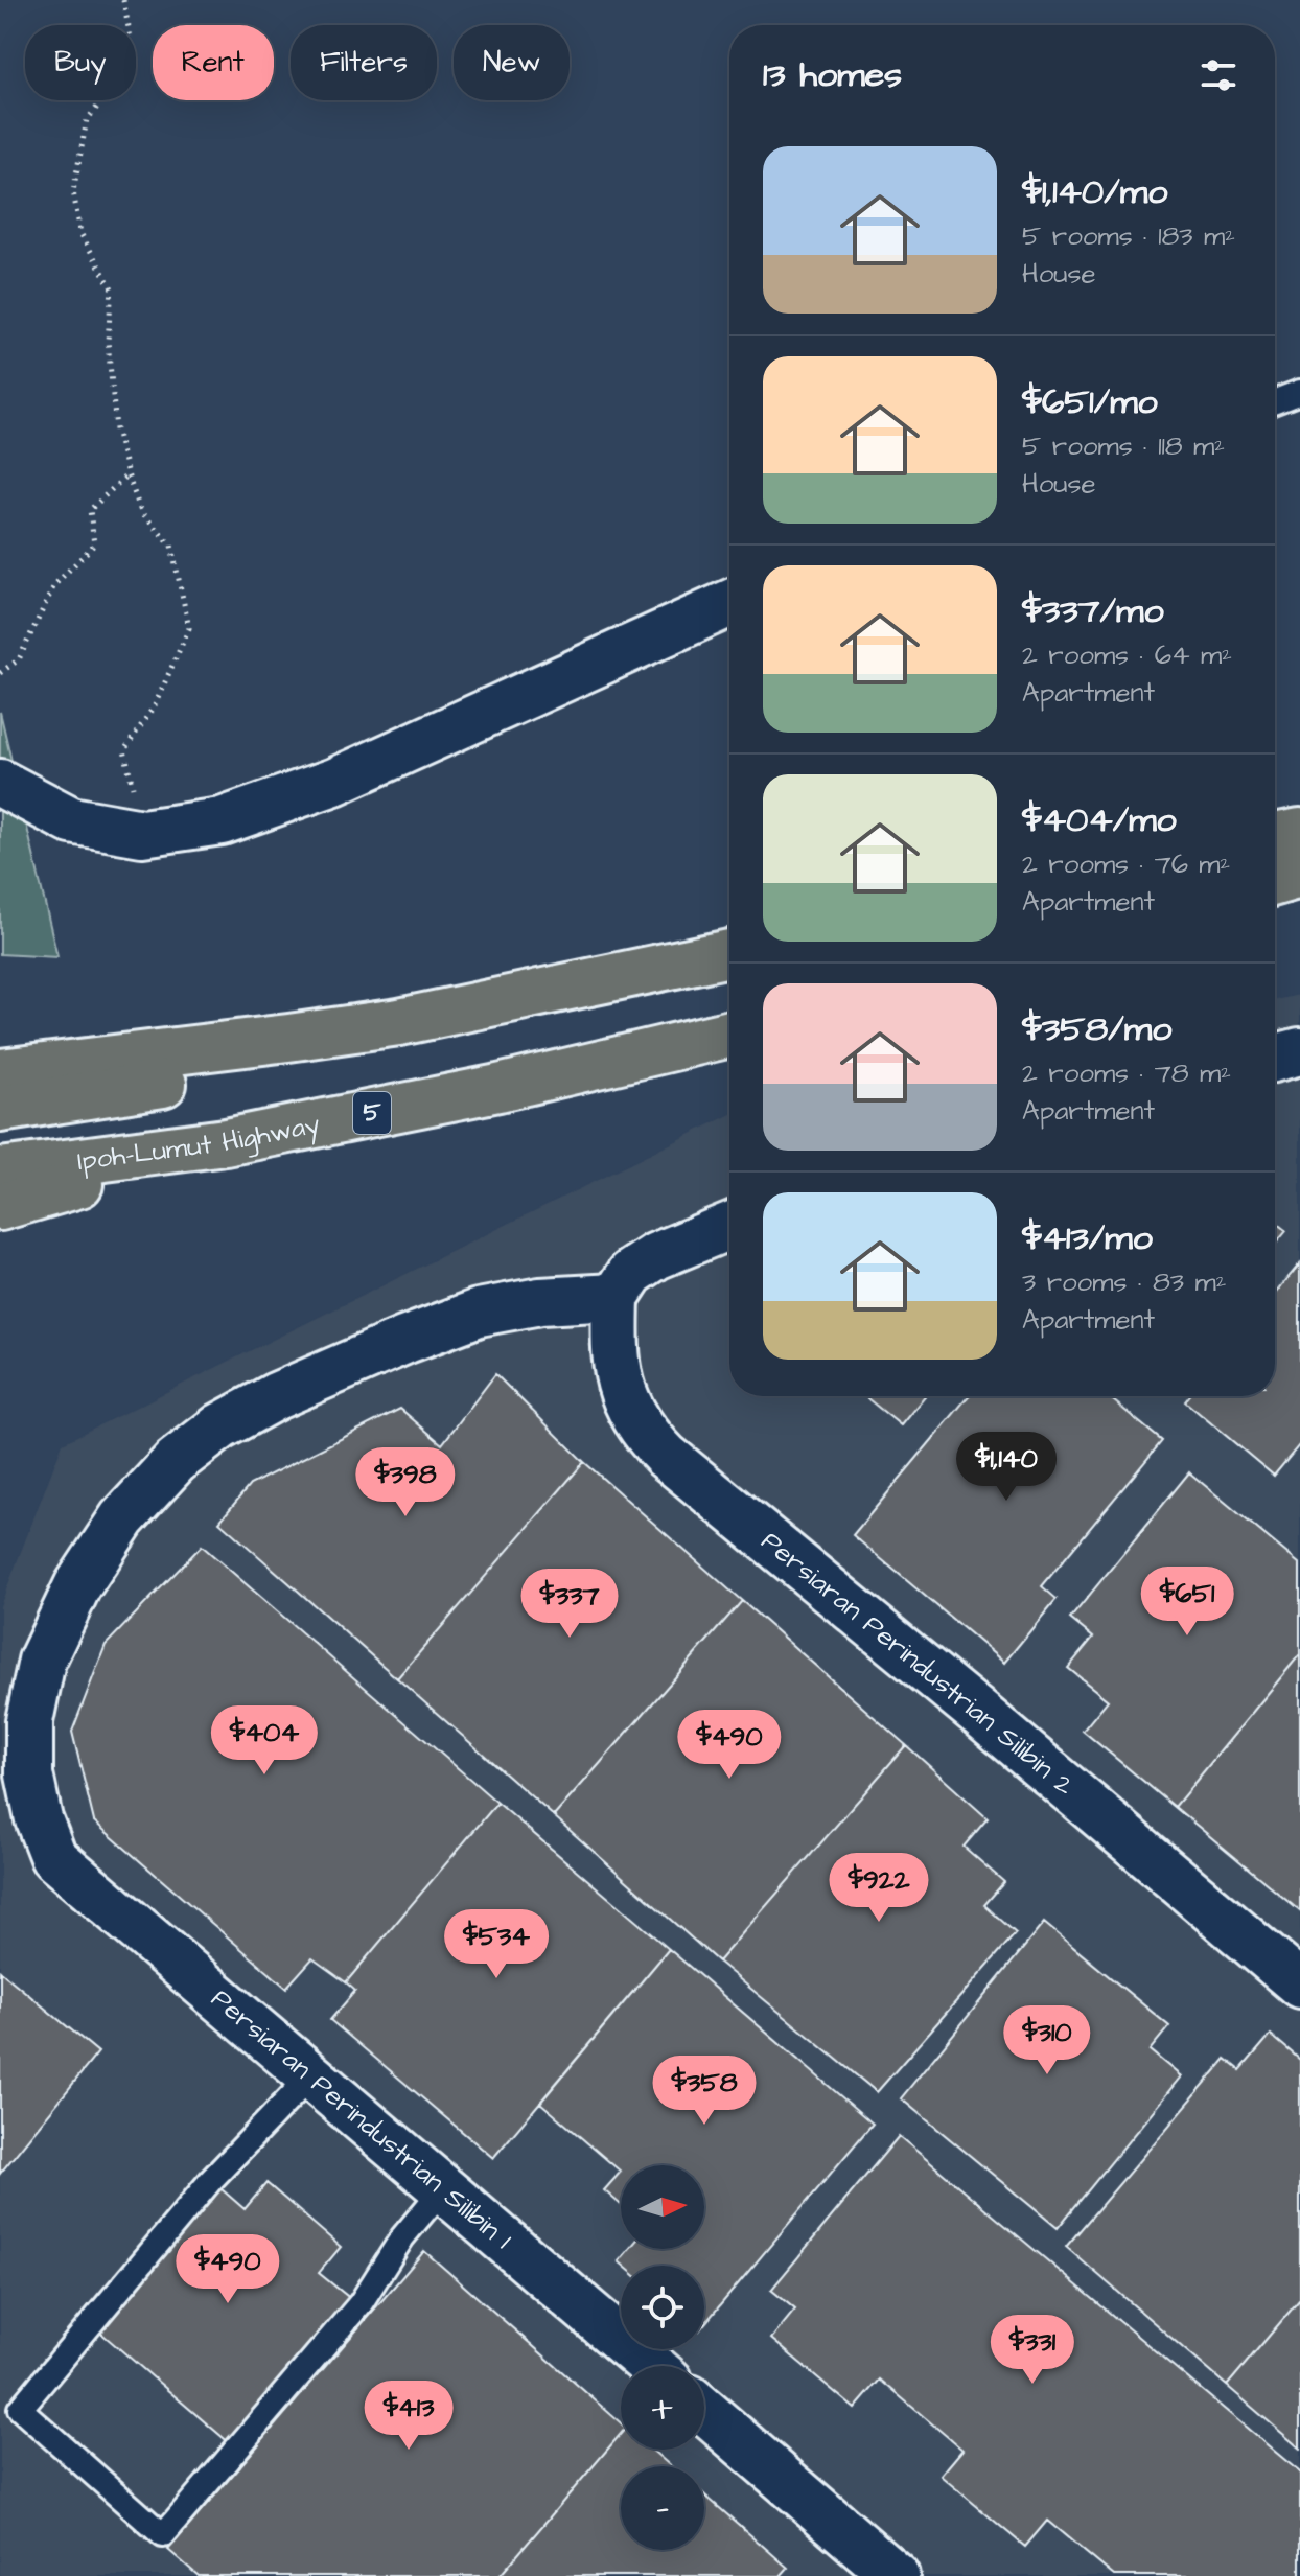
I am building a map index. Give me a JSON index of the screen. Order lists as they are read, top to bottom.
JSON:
{
  "streets": {
    "highway": ["5", "Ipoh-Lumut Highway"],
    "street": ["Persiaran Perindustrian Silibin 2", "Persiaran Perindustrian Silibin 1"]
  },
  "crossings": [
    ["Persiaran Perindustrian Silibin 2", "Persiaran Perindustrian Silibin 1"]
  ],
  "north": "right",
  "page": {
    "chip": [
      "Buy",
      "Rent",
      "Filters",
      "New"
    ],
    "heading": "13 homes",
    "list": [
      {
        "name": "$1,140/mo",
        "note": "5 rooms · 183 m² · House"
      },
      {
        "name": "$651/mo",
        "note": "5 rooms · 118 m² · House"
      },
      {
        "name": "$337/mo",
        "note": "2 rooms · 64 m² · Apartment"
      },
      {
        "name": "$404/mo",
        "note": "2 rooms · 76 m² · Apartment"
      },
      {
        "name": "$358/mo",
        "note": "2 rooms · 78 m² · Apartment"
      },
      {
        "name": "$413/mo",
        "note": "3 rooms · 83 m² · Apartment"
      }
    ],
    "price": [
      "$1,140",
      "$398",
      "$651",
      "$337",
      "$404",
      "$490",
      "$922",
      "$534",
      "$310",
      "$358",
      "$490",
      "$331",
      "$413"
    ],
    "map_buttons": ["+", "−"]
  }
}
